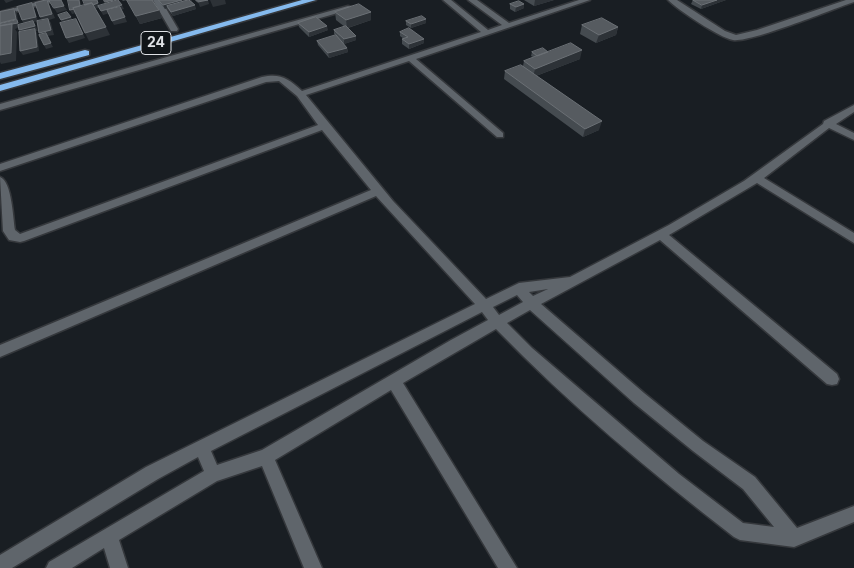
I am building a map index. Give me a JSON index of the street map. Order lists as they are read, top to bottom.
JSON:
{
  "streets": {
    "highway": ["24"]
  }
}
